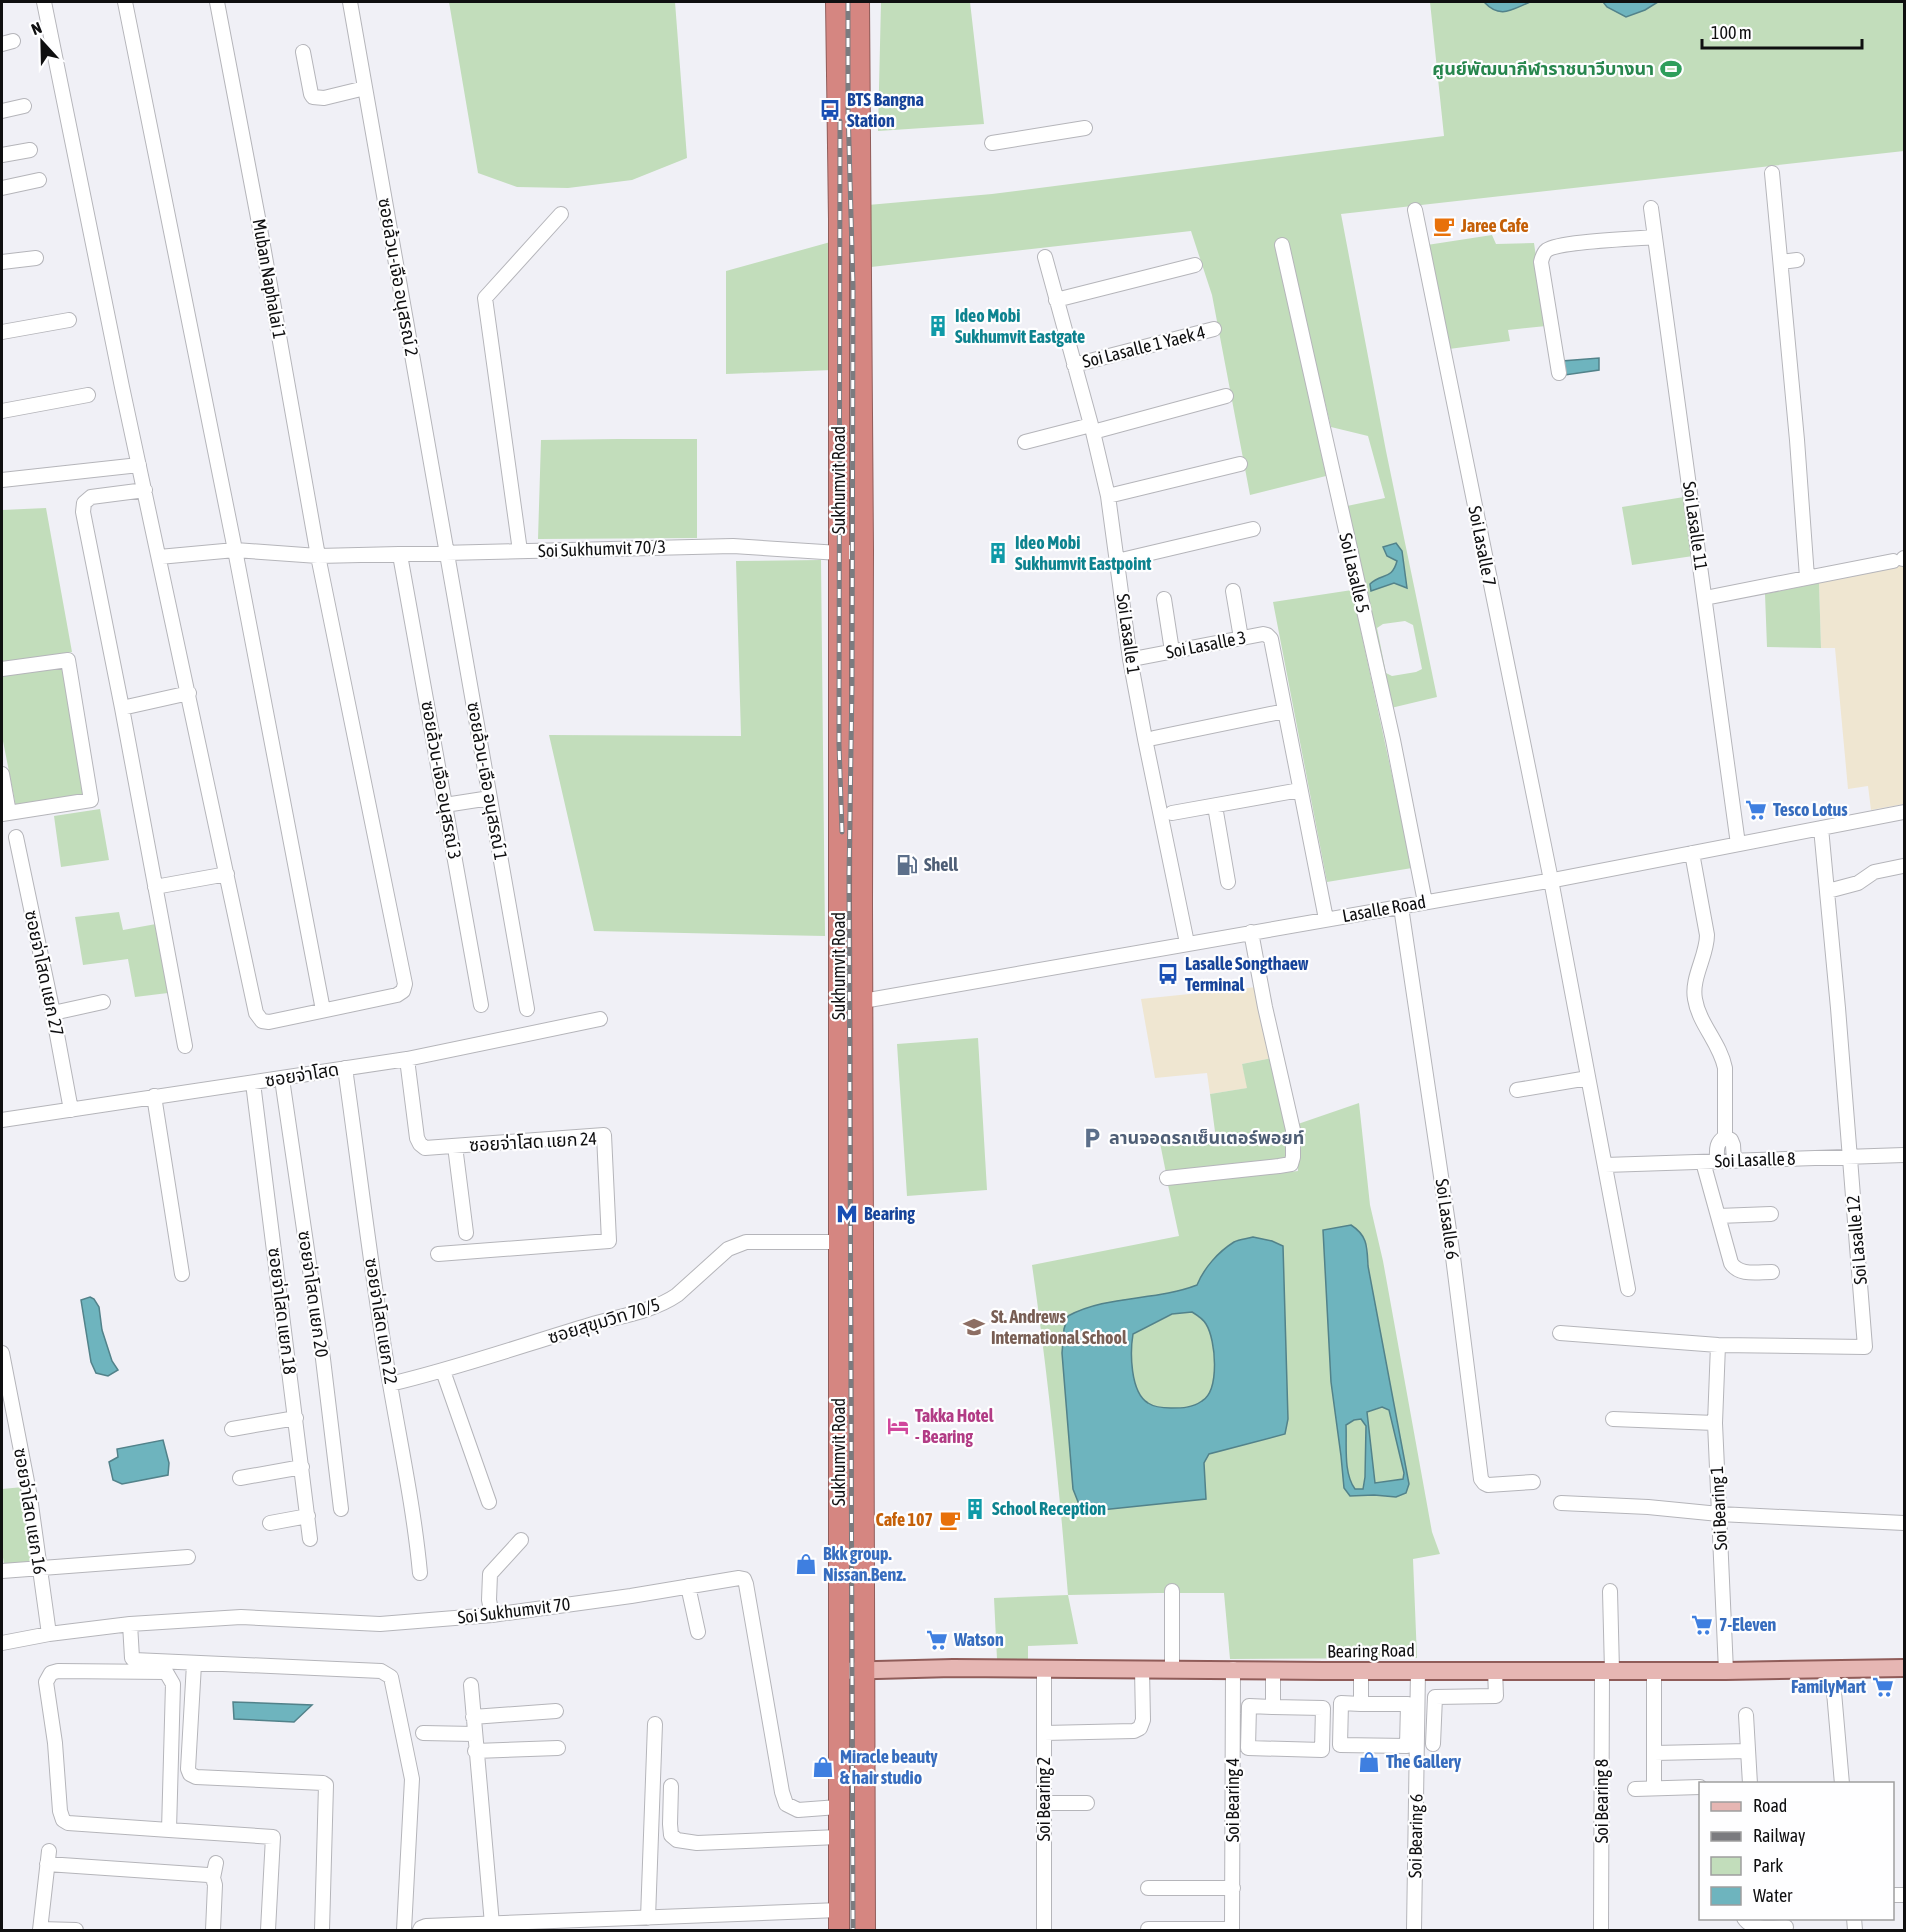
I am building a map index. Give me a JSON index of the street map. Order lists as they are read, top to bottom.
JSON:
{
  "streets": {
    "highway": ["Sukhumvit Road"],
    "main road": ["Bearing Road"],
    "street": [
      "ซอยล้วน-เจือ อนุสรณ์ 2",
      "Muban Naphalai 1",
      "Soi Lasalle 1 Yaek 4",
      "Soi Lasalle 11",
      "Soi Lasalle 7",
      "Soi Sukhumvit 70/3",
      "Soi Lasalle 5",
      "Soi Lasalle 1",
      "Soi Lasalle 3",
      "ซอยล้วน-เจือ อนุสรณ์ 3",
      "ซอยล้วน-เจือ อนุสรณ์ 1",
      "Lasalle Road",
      "ซอยจ่าโสด แยก 27",
      "ซอยจ่าโสด",
      "ซอยจ่าโสด แยก 24",
      "Soi Lasalle 8",
      "Soi Lasalle 6",
      "Soi Lasalle 12",
      "ซอยจ่าโสด แยก 20",
      "ซอยจ่าโสด แยก 18",
      "ซอยจ่าโสด แยก 22",
      "ซอยสุขุมวิท 70/5",
      "Soi Bearing 1",
      "ซอยจ่าโสด แยก 16",
      "Soi Sukhumvit 70",
      "Soi Bearing 2",
      "Soi Bearing 4",
      "Soi Bearing 8",
      "Soi Bearing 6"
    ]
  },
  "crossings": [
    ["ซอยล้วน-เจือ อนุสรณ์ 2", "Soi Sukhumvit 70/3"],
    ["ซอยล้วน-เจือ อนุสรณ์ 2", "ซอยล้วน-เจือ อนุสรณ์ 1"],
    ["Muban Naphalai 1", "Soi Sukhumvit 70/3"],
    ["Soi Lasalle 1 Yaek 4", "Soi Lasalle 1"],
    ["Sukhumvit Road", "Soi Sukhumvit 70/3"],
    ["Sukhumvit Road", "Lasalle Road"],
    ["Sukhumvit Road", "ซอยสุขุมวิท 70/5"],
    ["Sukhumvit Road", "Soi Sukhumvit 70"],
    ["Sukhumvit Road", "Bearing Road"],
    ["Soi Lasalle 11", "Lasalle Road"],
    ["Soi Lasalle 7", "Lasalle Road"],
    ["Soi Sukhumvit 70/3", "ซอยล้วน-เจือ อนุสรณ์ 3"],
    ["Soi Sukhumvit 70/3", "ซอยล้วน-เจือ อนุสรณ์ 1"],
    ["Soi Lasalle 5", "Lasalle Road"],
    ["Soi Lasalle 1", "Lasalle Road"],
    ["Soi Lasalle 3", "Lasalle Road"],
    ["Lasalle Road", "Soi Lasalle 6"],
    ["Lasalle Road", "Soi Lasalle 12"],
    ["ซอยจ่าโสด แยก 27", "ซอยจ่าโสด"],
    ["ซอยจ่าโสด", "ซอยจ่าโสด แยก 24"],
    ["ซอยจ่าโสด", "ซอยจ่าโสด แยก 20"],
    ["ซอยจ่าโสด", "ซอยจ่าโสด แยก 18"],
    ["ซอยจ่าโสด", "ซอยจ่าโสด แยก 22"],
    ["Soi Lasalle 8", "Soi Lasalle 12"],
    ["Soi Lasalle 12", "Soi Bearing 1"],
    ["ซอยจ่าโสด แยก 22", "ซอยสุขุมวิท 70/5"],
    ["Soi Bearing 1", "Bearing Road"],
    ["ซอยจ่าโสด แยก 16", "Soi Sukhumvit 70"],
    ["Bearing Road", "Soi Bearing 2"],
    ["Bearing Road", "Soi Bearing 4"],
    ["Bearing Road", "Soi Bearing 8"],
    ["Bearing Road", "Soi Bearing 6"]
  ],
  "places": {
    "sports": ["ศูนย์พัฒนากีฬาราชนาวีบางนา"],
    "bus stop": ["BTS Bangna Station", "Lasalle Songthaew Terminal"],
    "cafe": ["Jaree Cafe", "Cafe 107"],
    "building": ["Ideo Mobi Sukhumvit Eastgate", "Ideo Mobi Sukhumvit Eastpoint", "School Reception"],
    "supermarket": [
      "Tesco Lotus",
      "7-Eleven",
      "Watson",
      "FamilyMart"
    ],
    "fuel station": ["Shell"],
    "parking": ["ลานจอดรถเซ็นเตอร์พอยท์"],
    "metro station": ["Bearing"],
    "school or university": ["St. Andrews International School"],
    "hotel": ["Takka Hotel - Bearing"],
    "shop": ["Bkk group. Nissan.Benz.", "The Gallery", "Miracle beauty & hair studio"]
  },
  "legend": [
    "Road",
    "Railway",
    "Park",
    "Water"
  ],
  "scale_bar": "100 m",
  "north": "top"
}
